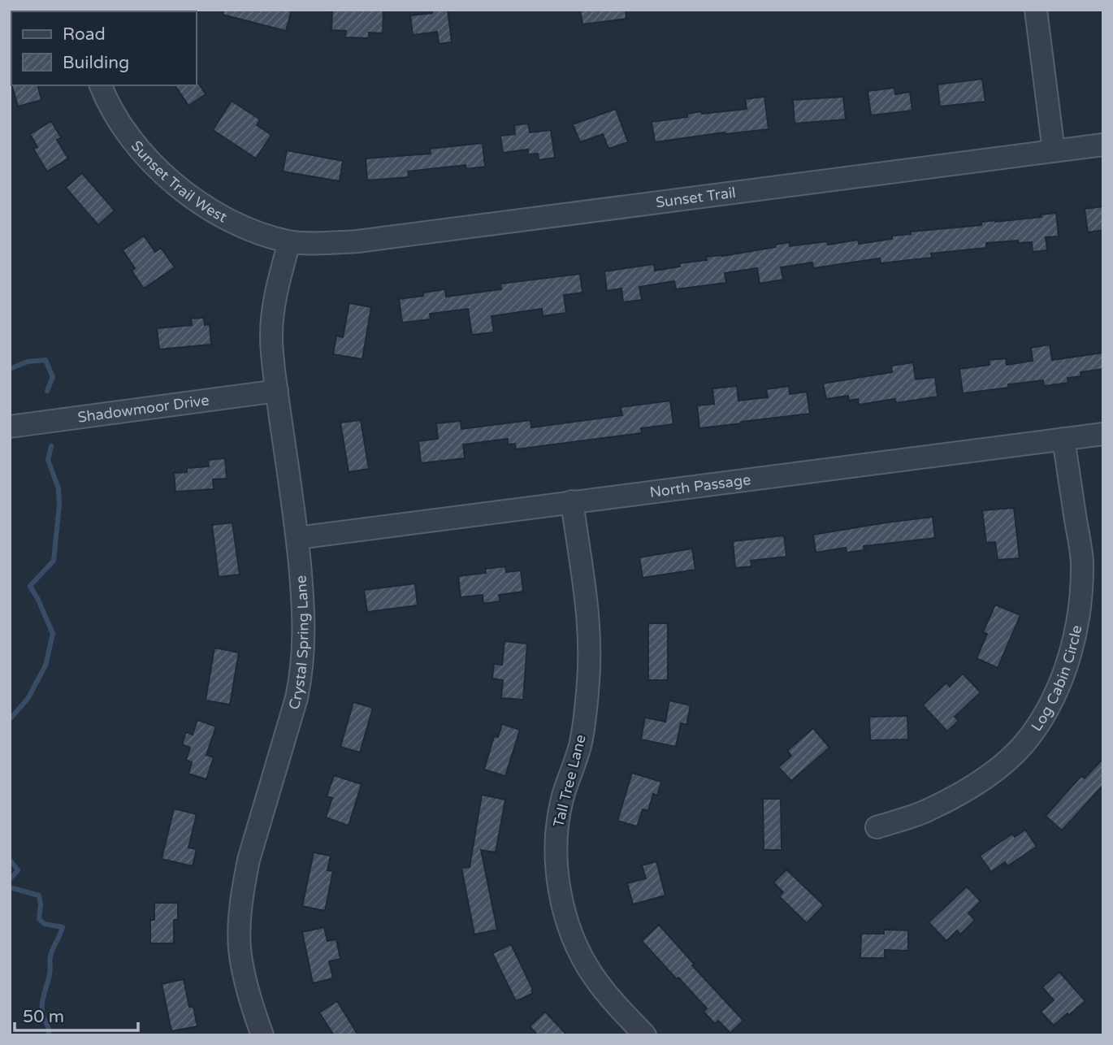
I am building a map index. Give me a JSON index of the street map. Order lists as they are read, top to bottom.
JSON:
{
  "streets": {
    "street": [
      "Sunset Trail West",
      "Sunset Trail",
      "Shadowmoor Drive",
      "North Passage",
      "Crystal Spring Lane",
      "Log Cabin Circle",
      "Tall Tree Lane"
    ]
  },
  "crossings": [
    ["Sunset Trail West", "Sunset Trail"],
    ["Sunset Trail West", "Crystal Spring Lane"],
    ["Sunset Trail", "Crystal Spring Lane"],
    ["Shadowmoor Drive", "Crystal Spring Lane"],
    ["North Passage", "Crystal Spring Lane"],
    ["North Passage", "Log Cabin Circle"],
    ["North Passage", "Tall Tree Lane"]
  ],
  "legend": ["Road", "Building"],
  "scale_bar": "50 m"
}
